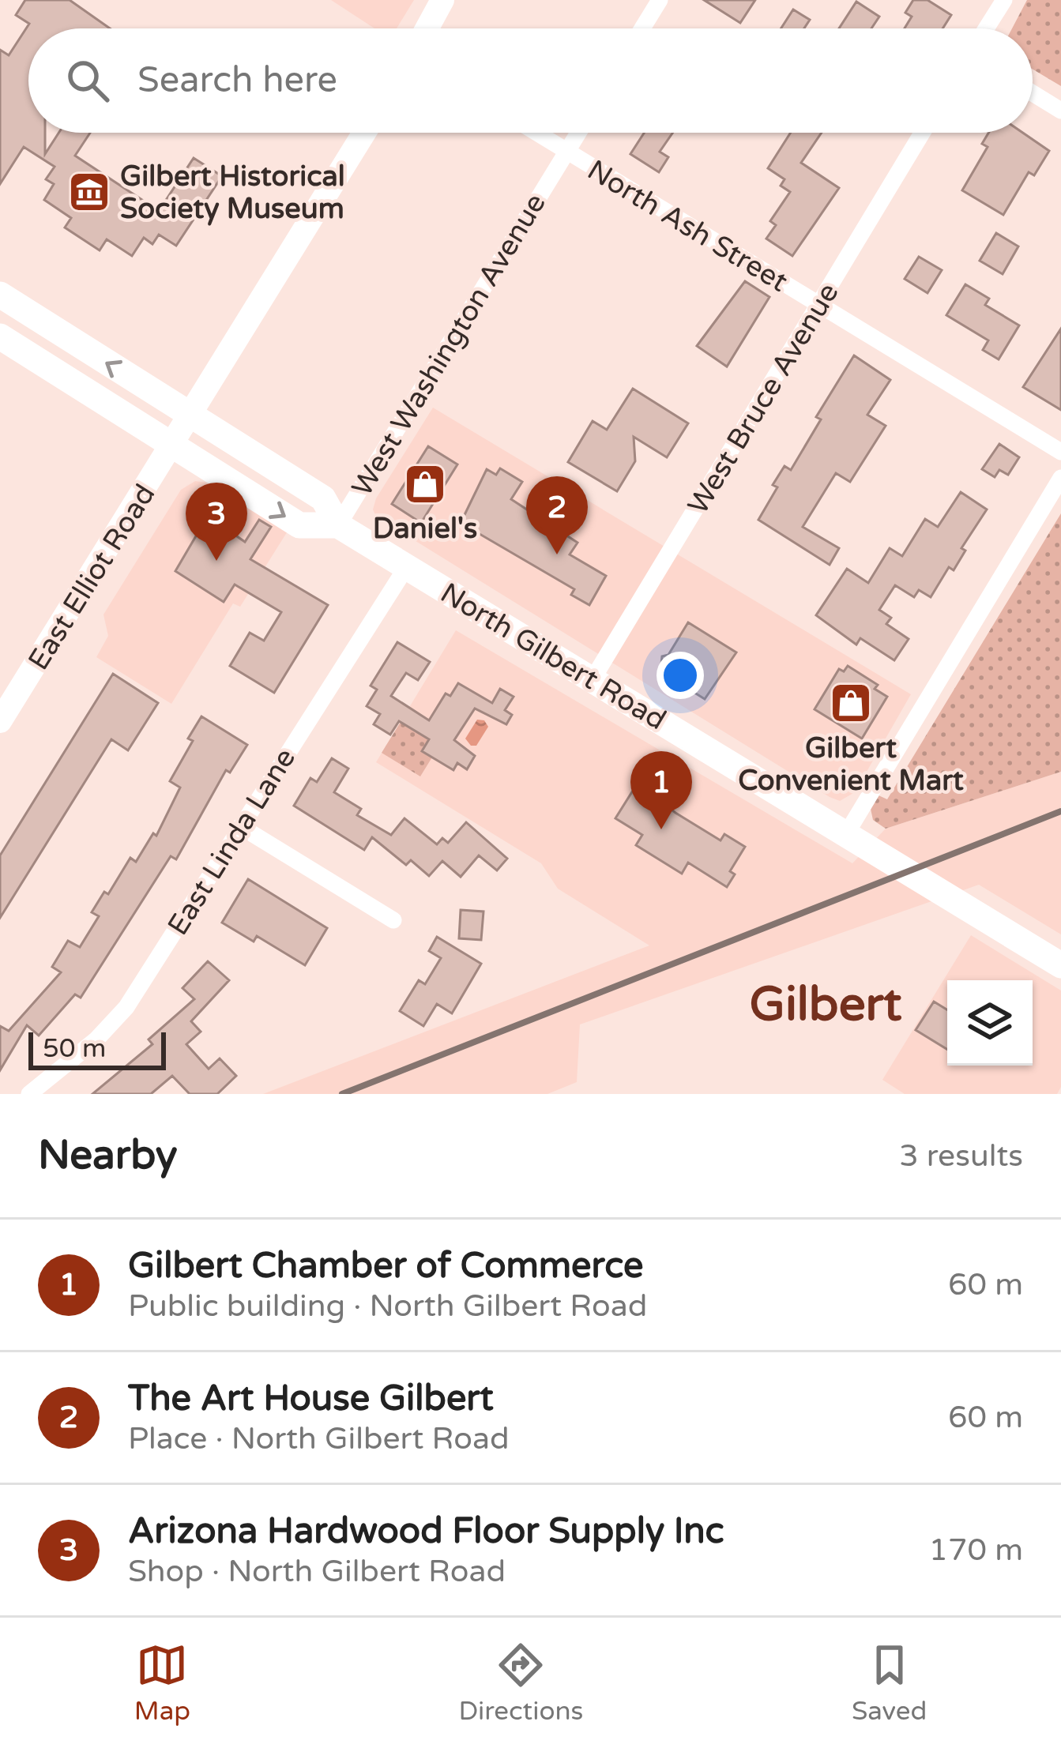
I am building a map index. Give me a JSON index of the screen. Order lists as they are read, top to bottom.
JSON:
{
  "streets": {
    "main road": ["East Elliot Road", "North Gilbert Road"],
    "street": [
      "North Ash Street",
      "West Washington Avenue",
      "West Bruce Avenue",
      "East Linda Lane"
    ]
  },
  "crossings": [
    ["North Ash Street", "West Washington Avenue"],
    ["North Ash Street", "West Bruce Avenue"],
    ["West Washington Avenue", "North Gilbert Road"],
    ["West Bruce Avenue", "North Gilbert Road"],
    ["East Elliot Road", "North Gilbert Road"],
    ["North Gilbert Road", "East Linda Lane"]
  ],
  "districts": ["Gilbert"],
  "places": {
    "museum": ["Gilbert Historical Society Museum"],
    "shop": ["Daniel's", "Gilbert Convenient Mart"]
  },
  "scale_bar": "50 m",
  "page": {
    "search": "Search here",
    "pins": ["2", "3", "1"],
    "scale": "50 m",
    "heading": ["Nearby", "3 results"],
    "list": [
      {
        "mark": "1",
        "name": "Gilbert Chamber of Commerce",
        "note": "Public building · North Gilbert Road",
        "value": "60 m"
      },
      {
        "mark": "2",
        "name": "The Art House Gilbert",
        "note": "Place · North Gilbert Road",
        "value": "60 m"
      },
      {
        "mark": "3",
        "name": "Arizona Hardwood Floor Supply Inc",
        "note": "Shop · North Gilbert Road",
        "value": "170 m"
      }
    ],
    "nav": ["Map", "Directions", "Saved"]
  }
}
